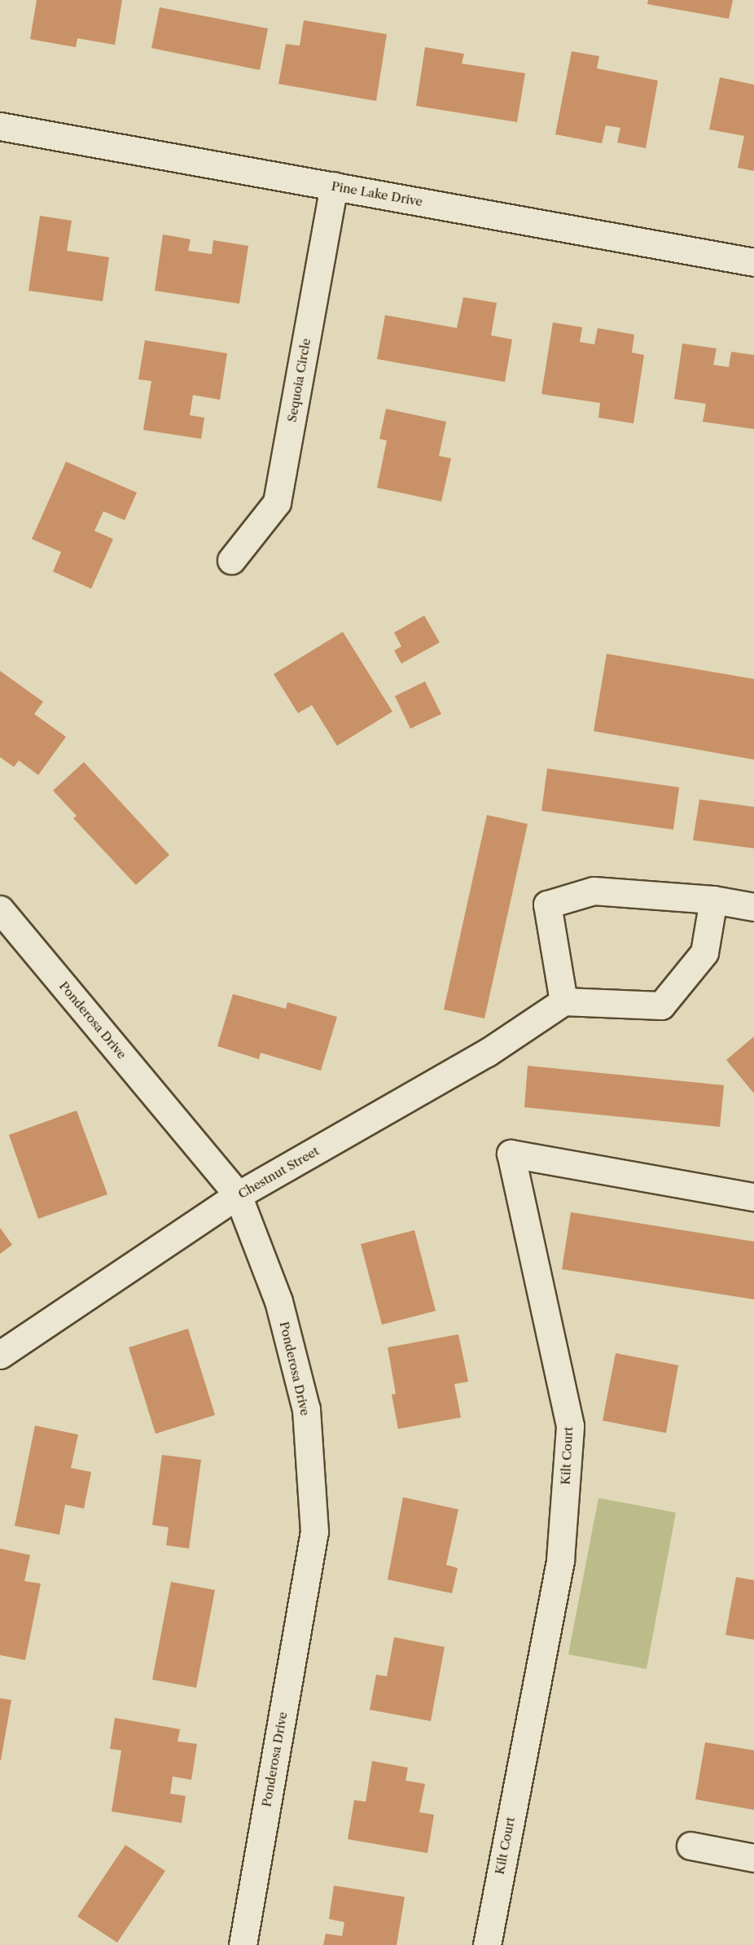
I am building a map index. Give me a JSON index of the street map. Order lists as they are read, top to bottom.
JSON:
{
  "streets": {
    "street": [
      "Pine Lake Drive",
      "Sequoia Circle",
      "Ponderosa Drive",
      "Chestnut Street",
      "Kilt Court"
    ]
  },
  "crossings": [
    ["Pine Lake Drive", "Sequoia Circle"],
    ["Ponderosa Drive", "Chestnut Street"]
  ]
}
